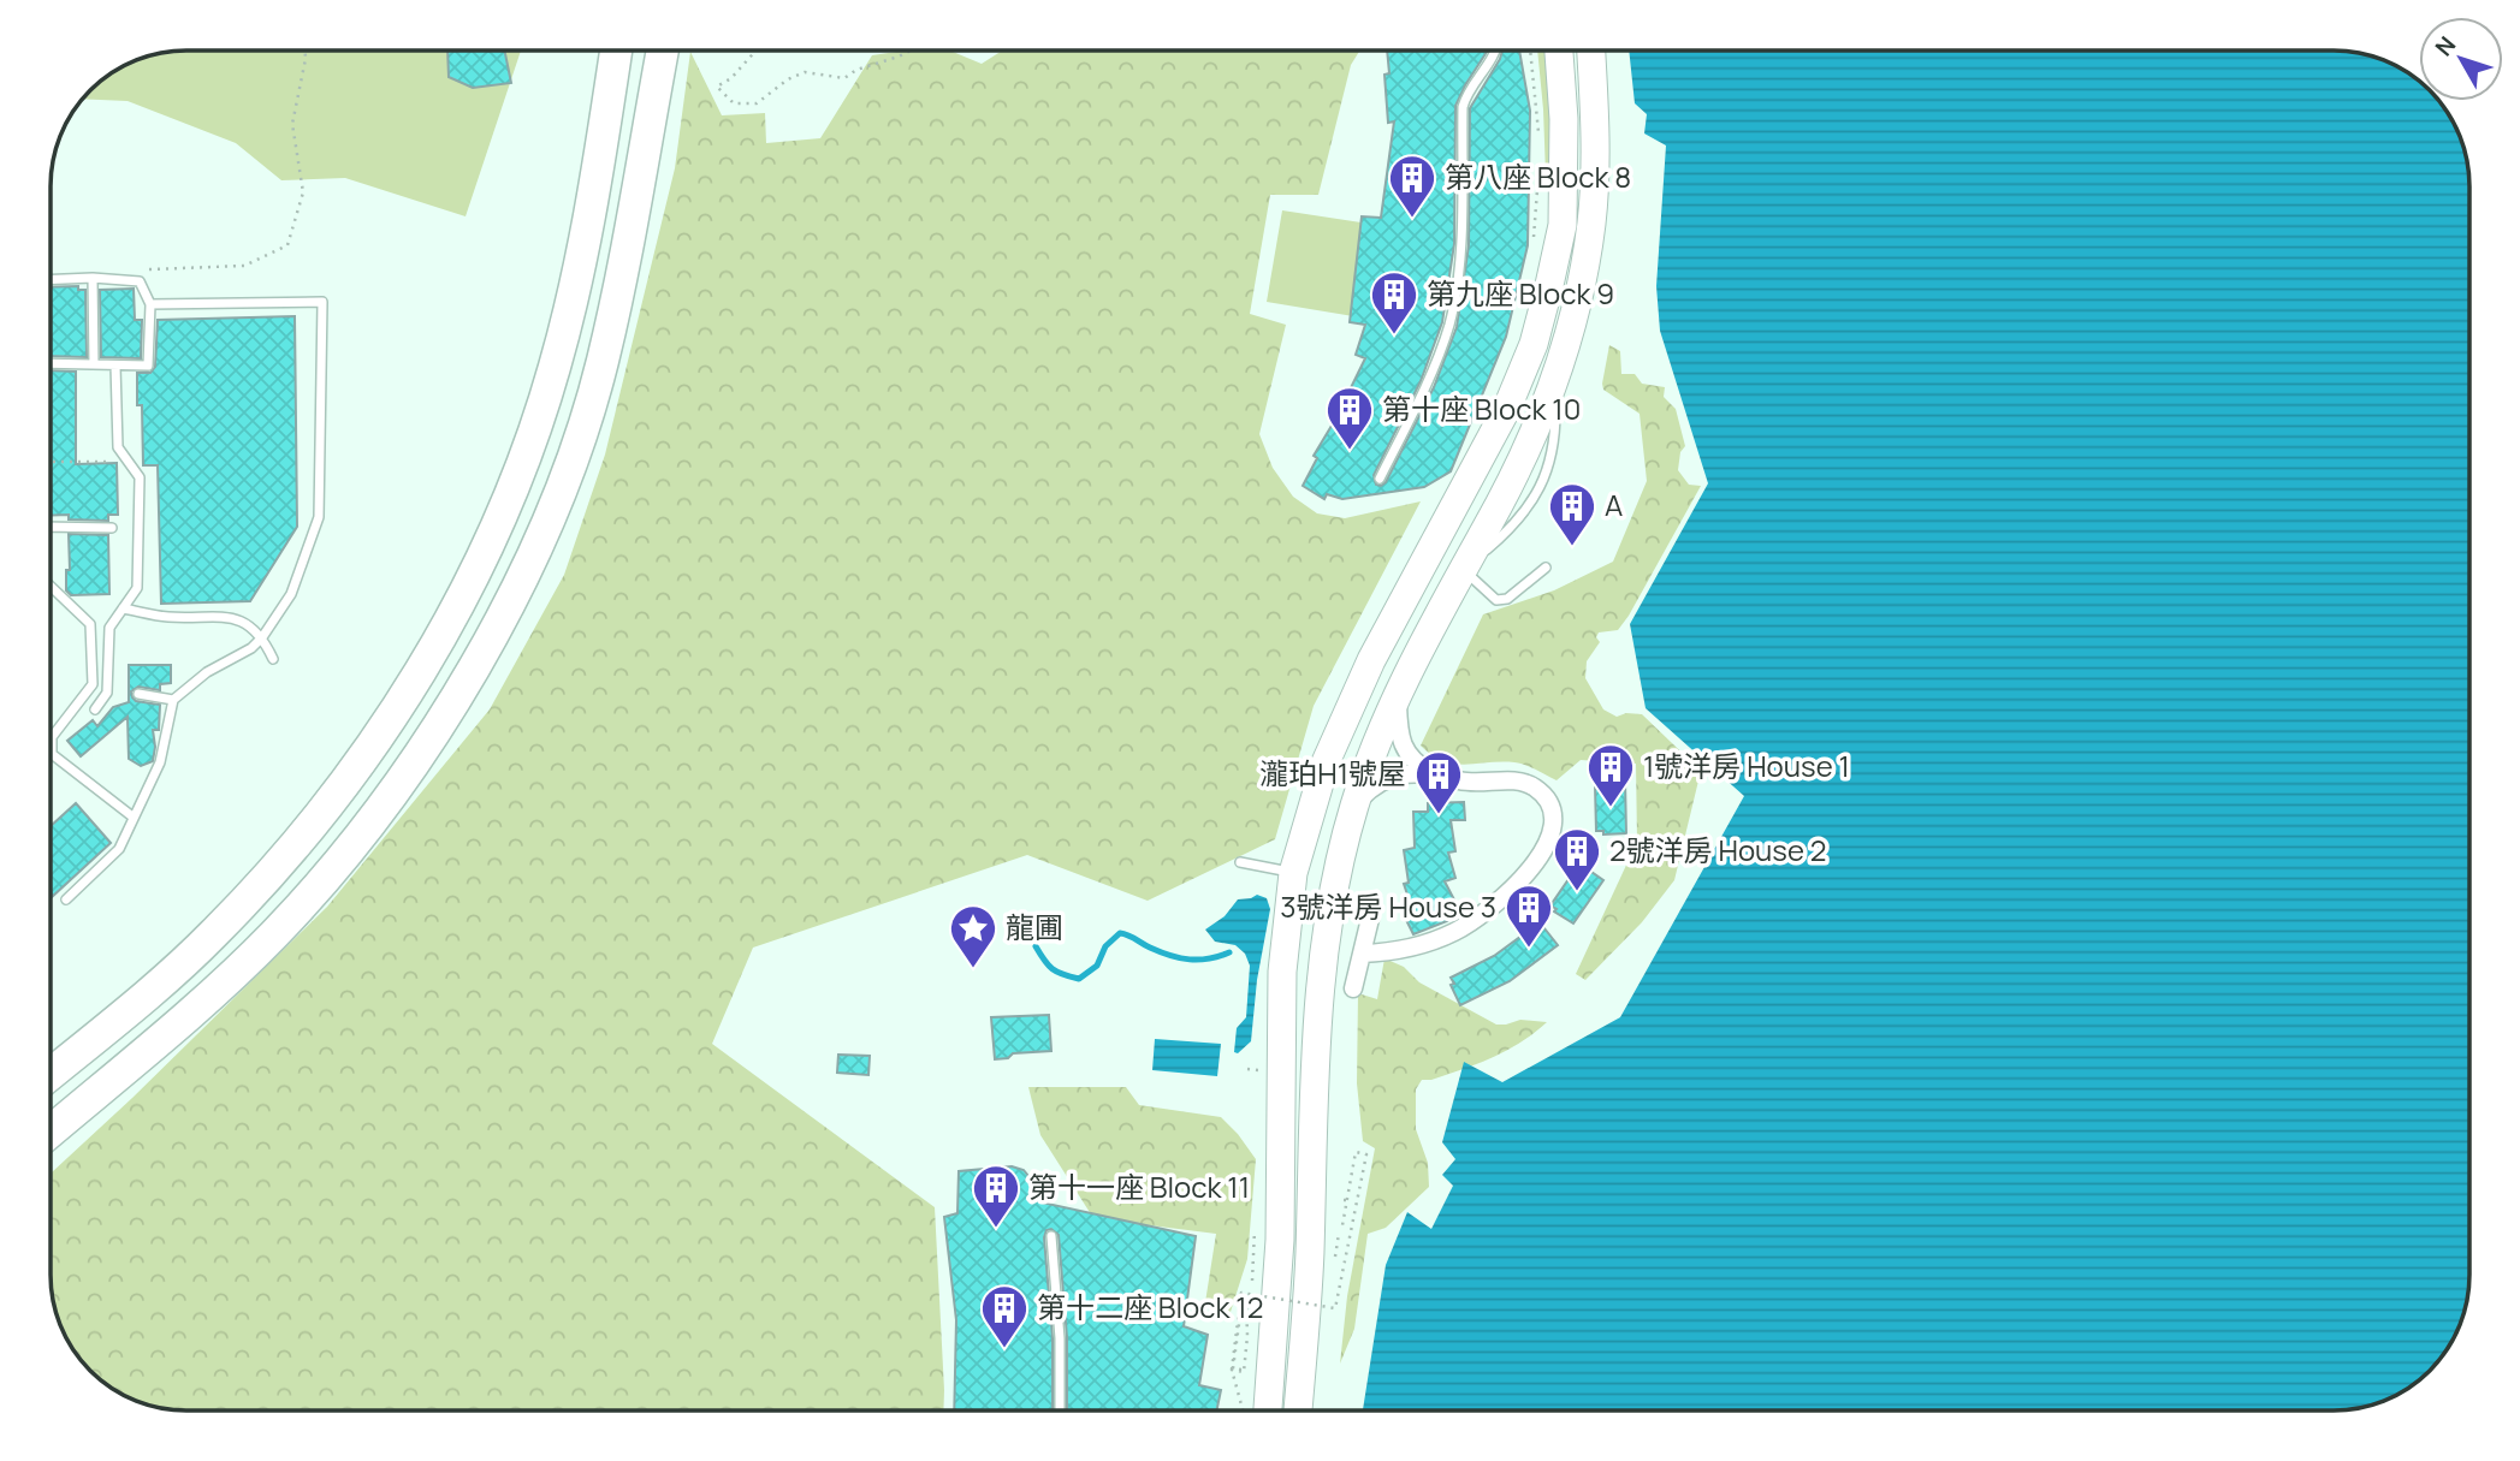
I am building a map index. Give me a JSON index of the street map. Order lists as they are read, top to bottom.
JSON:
{
  "places": {
    "building": [
      "第八座 Block 8",
      "第九座 Block 9",
      "第十座 Block 10",
      "A",
      "1號洋房 House 1",
      "瀧珀H1號屋",
      "2號洋房 House 2",
      "3號洋房 House 3",
      "第十一座 Block 11",
      "第十二座 Block 12"
    ],
    "place": ["龍圃"]
  },
  "north": "top left"
}
